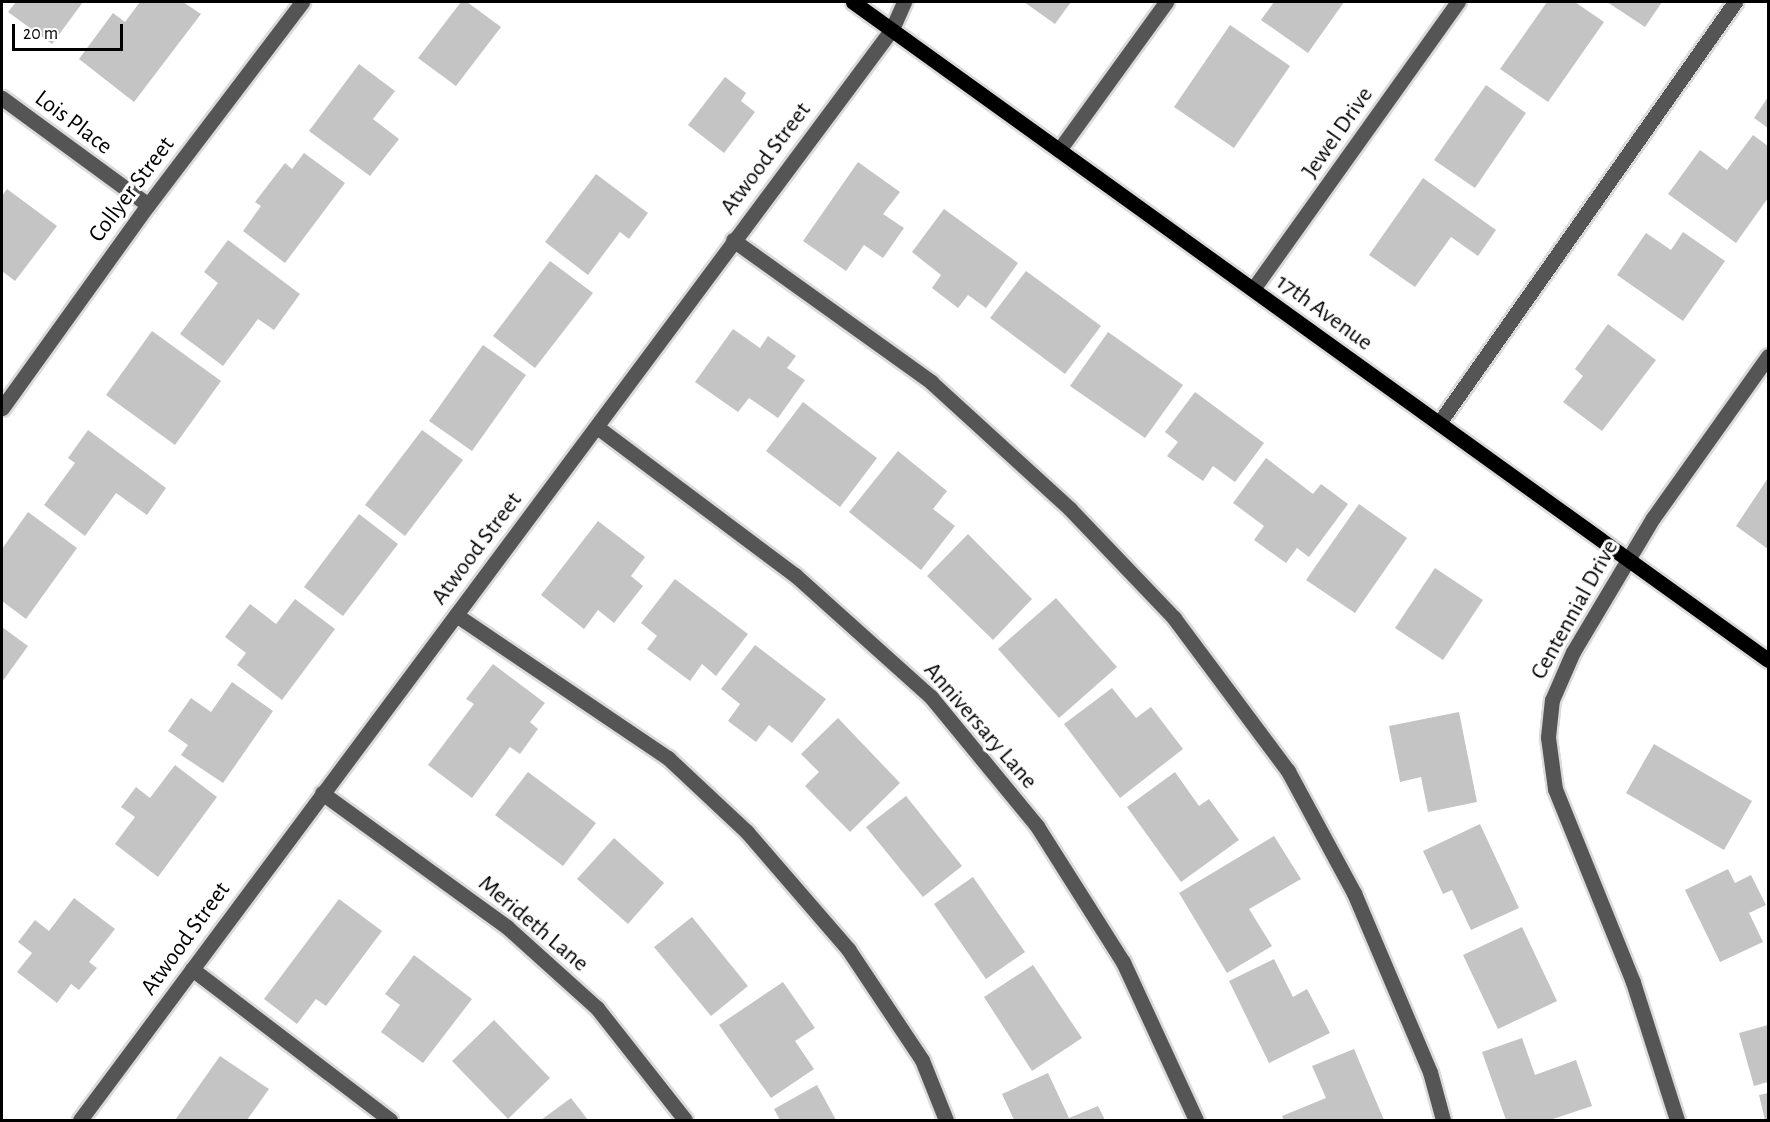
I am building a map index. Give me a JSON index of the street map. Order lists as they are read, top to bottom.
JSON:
{
  "streets": {
    "main road": ["17th Avenue"],
    "street": [
      "Lois Place",
      "Jewel Drive",
      "Atwood Street",
      "Collyer Street",
      "Centennial Drive",
      "Anniversary Lane",
      "Merideth Lane"
    ]
  },
  "crossings": [
    ["Lois Place", "Collyer Street"],
    ["Jewel Drive", "17th Avenue"],
    ["Atwood Street", "17th Avenue"],
    ["Atwood Street", "Anniversary Lane"],
    ["Atwood Street", "Merideth Lane"],
    ["17th Avenue", "Centennial Drive"]
  ],
  "scale_bar": "20 m"
}
